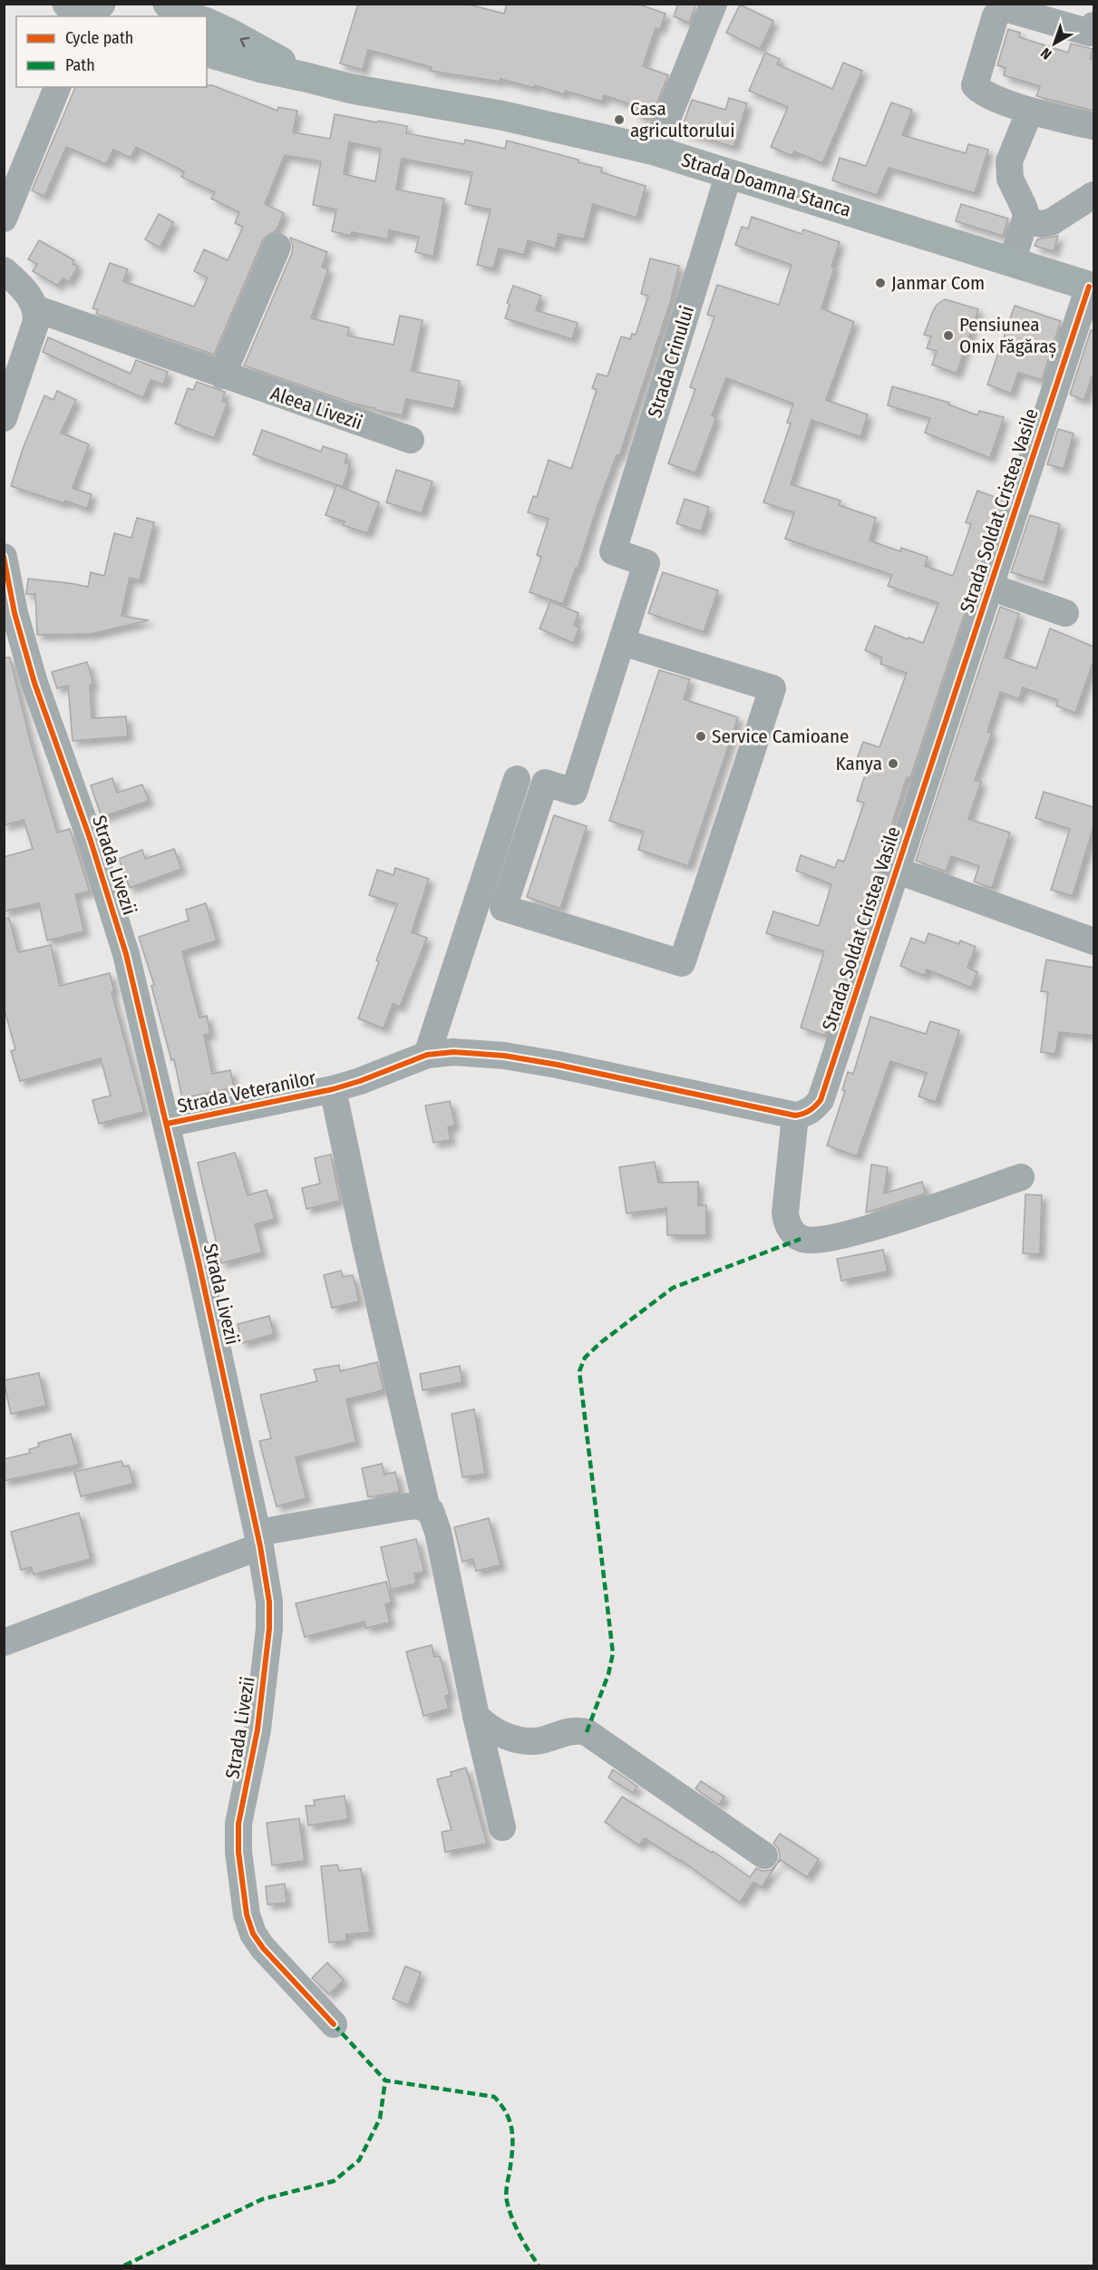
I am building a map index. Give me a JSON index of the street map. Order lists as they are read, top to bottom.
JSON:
{
  "streets": {
    "main road": ["Strada Doamna Stanca"],
    "street": [
      "Strada Crinului",
      "Aleea Livezii",
      "Strada Soldat Cristea Vasile",
      "Strada Livezii",
      "Strada Veteranilor"
    ]
  },
  "crossings": [
    ["Strada Doamna Stanca", "Strada Crinului"],
    ["Strada Doamna Stanca", "Strada Soldat Cristea Vasile"],
    ["Strada Livezii", "Strada Veteranilor"]
  ],
  "places": [
    "Casa agricultorului",
    "Janmar Com",
    "Pensiunea Onix Făgăraș",
    "Service Camioane",
    "Kanya"
  ],
  "legend": ["Cycle path", "Path"],
  "north": "bottom left"
}
